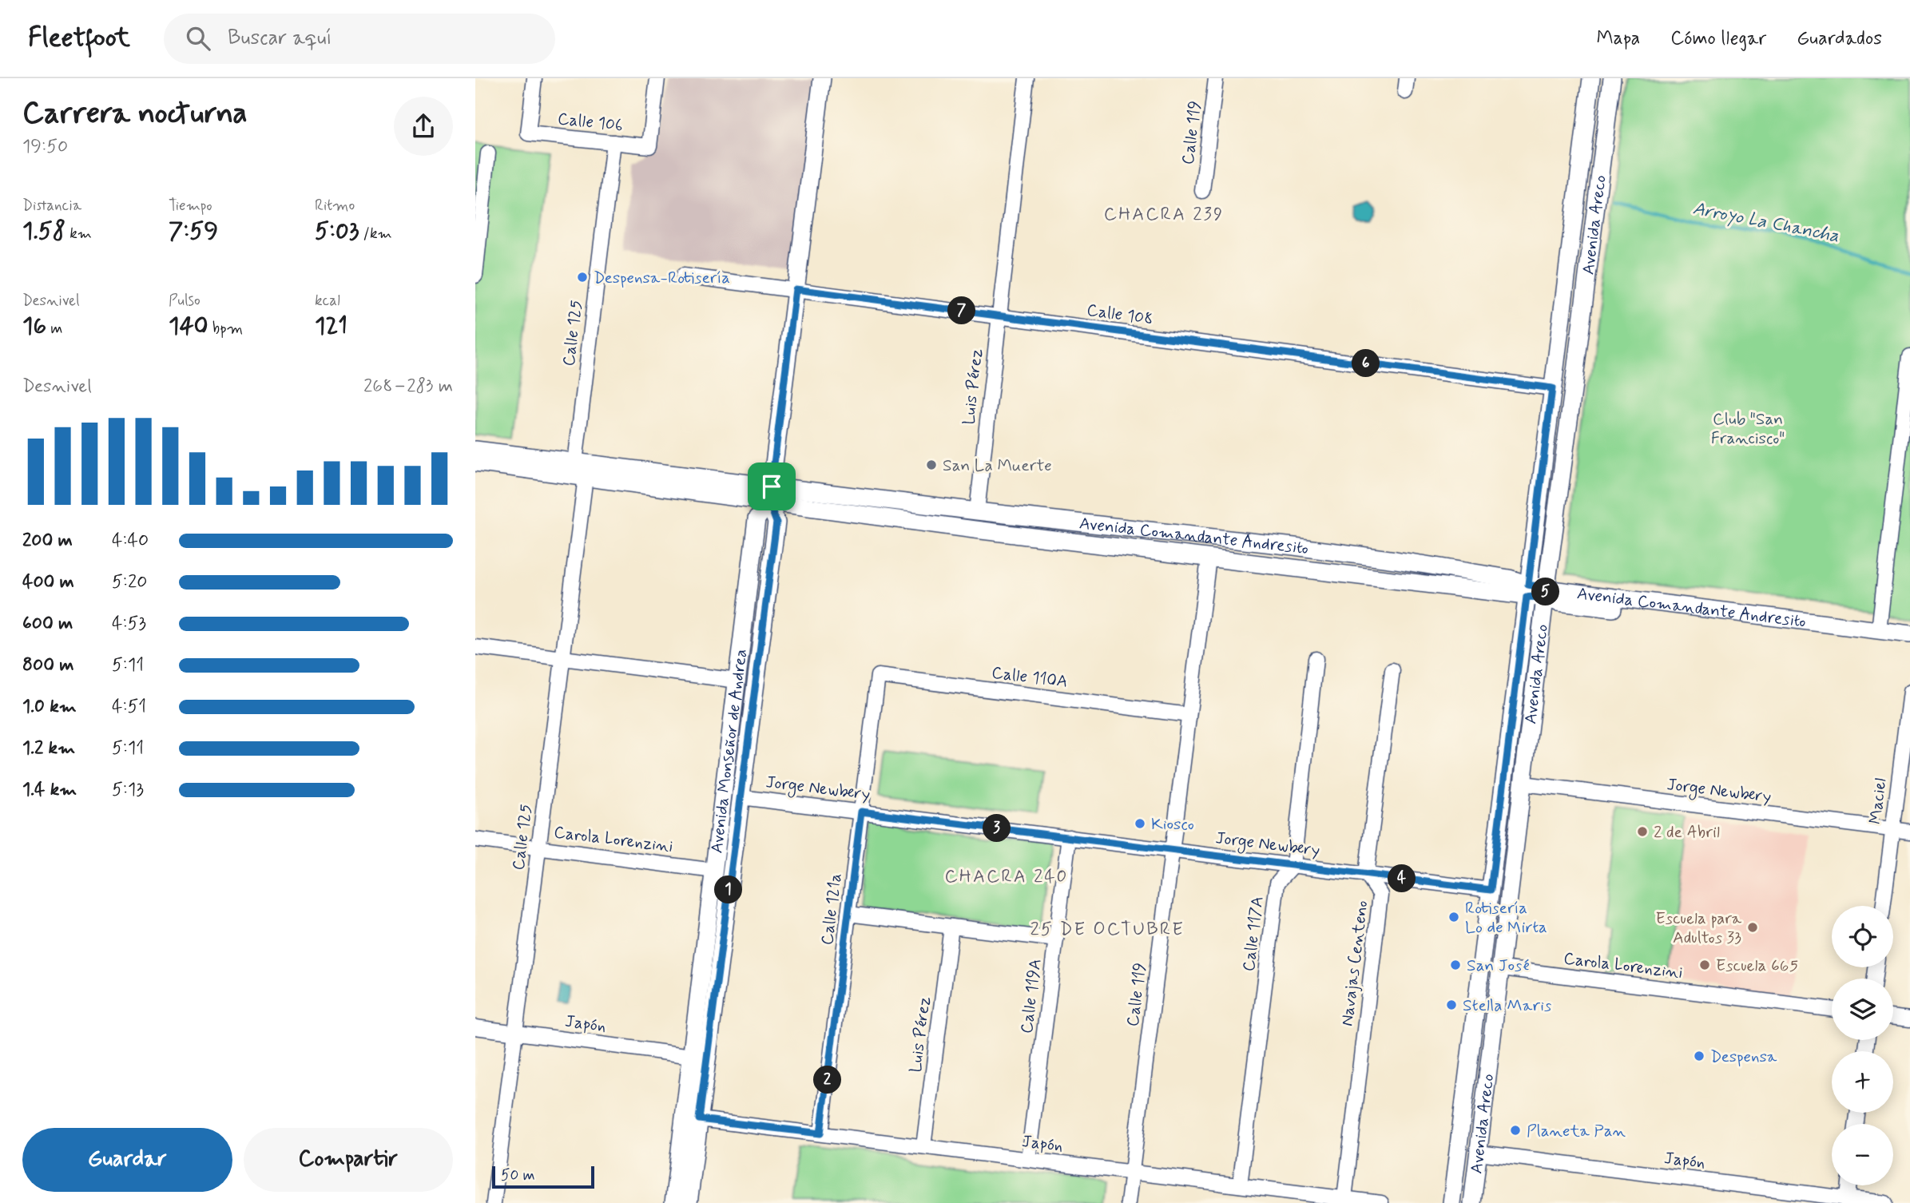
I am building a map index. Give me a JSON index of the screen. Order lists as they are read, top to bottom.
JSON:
{
  "streets": {
    "main road": ["Avenida Areco", "Avenida Comandante Andresito", "Avenida Monseñor de Andrea"],
    "street": [
      "Calle 106",
      "Calle 119",
      "Calle 108",
      "Calle 125",
      "Luis Pérez",
      "Calle 110A",
      "Jorge Newbery",
      "Maciel",
      "Carola Lorenzini",
      "Calle 121a",
      "Calle 117A",
      "Navajas Centeno",
      "Calle 119A",
      "Japón"
    ]
  },
  "crossings": [
    ["Calle 106", "Calle 125"],
    ["Calle 119", "Avenida Comandante Andresito"],
    ["Calle 119", "Calle 110A"],
    ["Calle 119", "Jorge Newbery"],
    ["Calle 119", "Japón"],
    ["Avenida Areco", "Calle 108"],
    ["Avenida Areco", "Avenida Comandante Andresito"],
    ["Avenida Areco", "Jorge Newbery"],
    ["Avenida Areco", "Carola Lorenzini"],
    ["Avenida Areco", "Japón"],
    ["Calle 108", "Luis Pérez"],
    ["Calle 108", "Avenida Monseñor de Andrea"],
    ["Calle 125", "Avenida Comandante Andresito"],
    ["Calle 125", "Carola Lorenzini"],
    ["Calle 125", "Japón"],
    ["Luis Pérez", "Avenida Comandante Andresito"],
    ["Luis Pérez", "Japón"],
    ["Avenida Comandante Andresito", "Avenida Monseñor de Andrea"],
    ["Calle 110A", "Calle 121a"],
    ["Avenida Monseñor de Andrea", "Jorge Newbery"],
    ["Avenida Monseñor de Andrea", "Carola Lorenzini"],
    ["Avenida Monseñor de Andrea", "Japón"],
    ["Jorge Newbery", "Maciel"],
    ["Jorge Newbery", "Calle 121a"],
    ["Jorge Newbery", "Calle 117A"],
    ["Jorge Newbery", "Navajas Centeno"],
    ["Jorge Newbery", "Calle 119A"],
    ["Calle 121a", "Japón"],
    ["Calle 117A", "Japón"],
    ["Navajas Centeno", "Japón"],
    ["Calle 119A", "Japón"]
  ],
  "districts": ["CHACRA 239", "CHACRA 240", "25 DE OCTUBRE"],
  "water": ["Arroyo La Chancha"],
  "parks": ["Club \"San Francisco\""],
  "places": [
    "Despensa-Rotisería",
    "San La Muerte",
    "Kiosco",
    "2 de Abril",
    "Rotisería Lo de Mirta",
    "Escuela para Adultos 33",
    "San José",
    "Escuela 665",
    "Stella Maris",
    "Despensa",
    "Planeta Pan"
  ],
  "scale_bar": "50 m",
  "page": {
    "header": "Fleetfoot",
    "search": "Buscar aquí",
    "nav": ["Mapa", "Cómo llegar", "Guardados"],
    "heading": ["Carrera nocturna", "19:50"],
    "stats": [
      ["Distancia", "1.58 km"],
      ["Tiempo", "7:59"],
      ["Ritmo", "5:03 /km"],
      ["Desnivel", "16 m"],
      ["Pulso", "140 bpm"],
      ["kcal", "121"]
    ],
    "pins": [
      "7",
      "6",
      "5",
      "3",
      "4",
      "1",
      "2"
    ],
    "chart": ["Desnivel", "268–283 m"],
    "list": [
      {
        "name": "200 m",
        "note": "4:40"
      },
      {
        "name": "400 m",
        "note": "5:20"
      },
      {
        "name": "600 m",
        "note": "4:53"
      },
      {
        "name": "800 m",
        "note": "5:11"
      },
      {
        "name": "1.0 km",
        "note": "4:51"
      },
      {
        "name": "1.2 km",
        "note": "5:11"
      },
      {
        "name": "1.4 km",
        "note": "5:13"
      }
    ],
    "map_buttons": ["+", "−"],
    "buttons": ["Guardar", "Compartir"],
    "scale": "50 m"
  }
}
